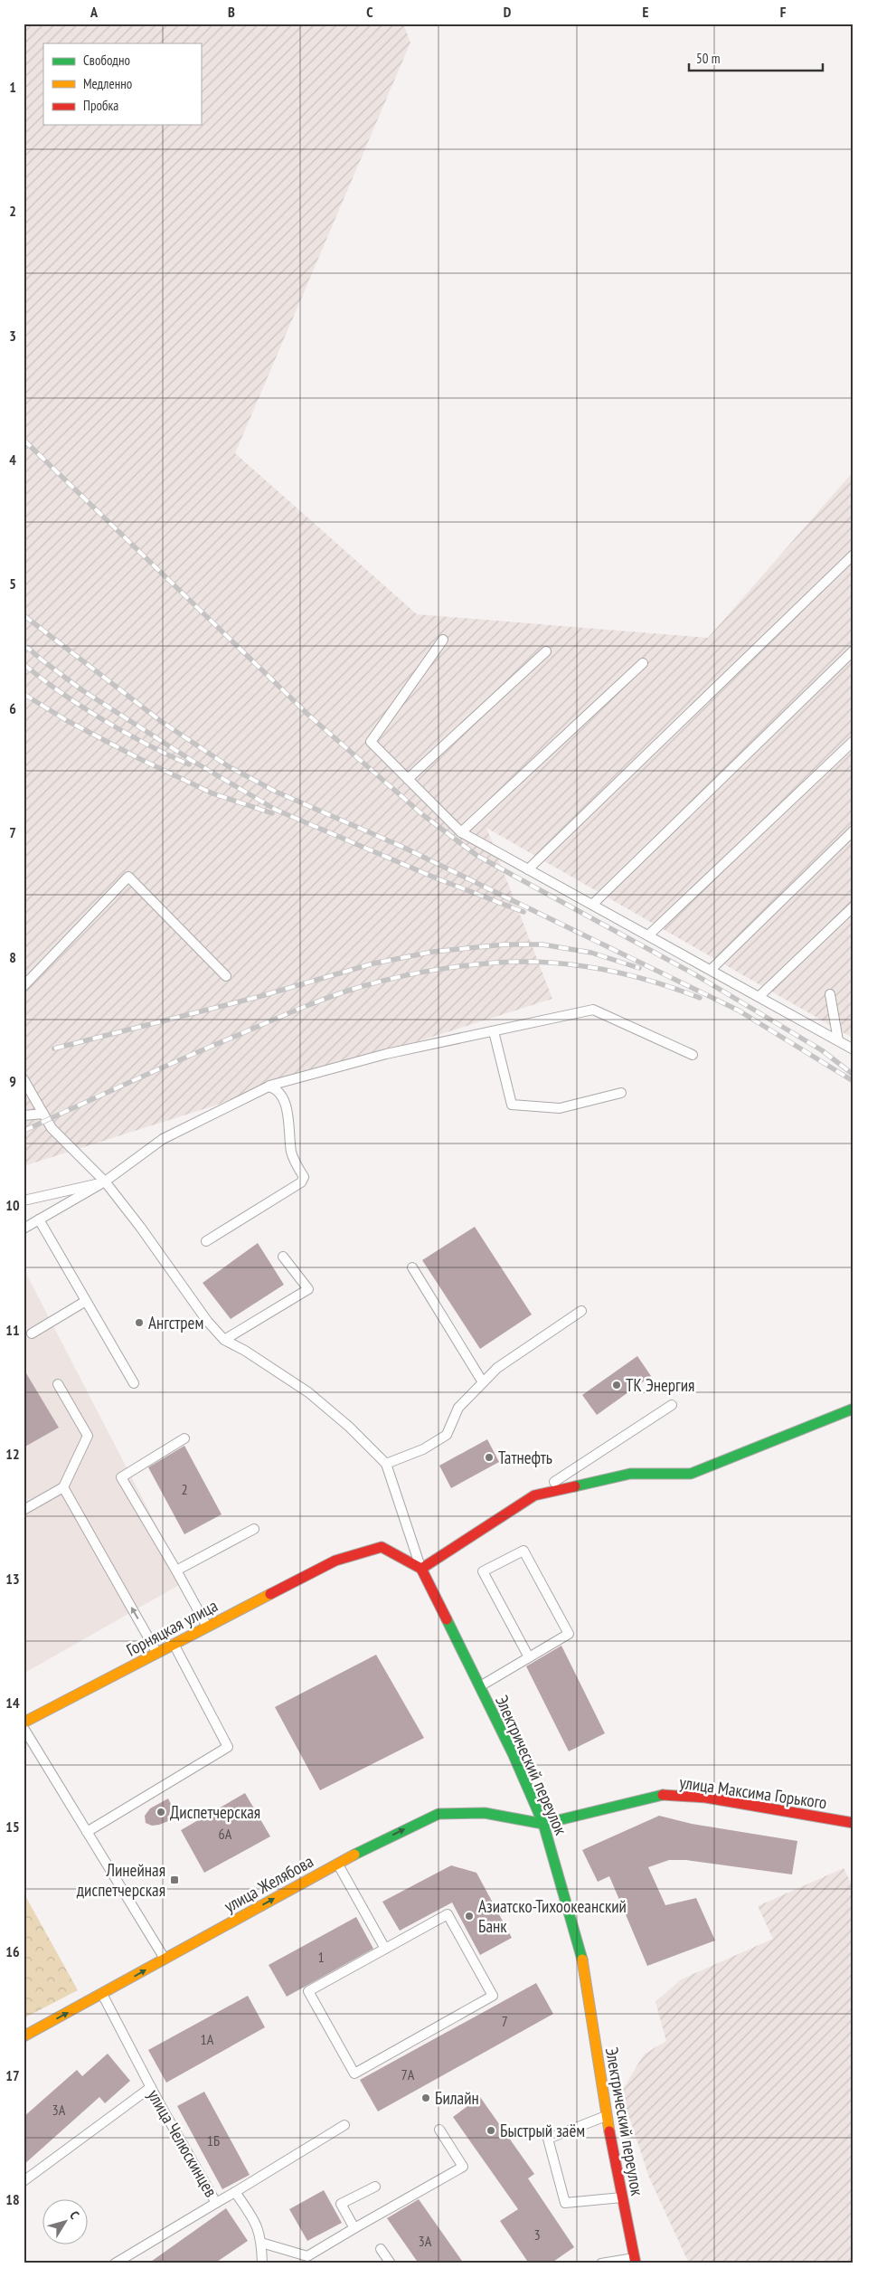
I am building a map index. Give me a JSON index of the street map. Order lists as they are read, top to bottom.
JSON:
{
  "streets": {
    "street": [
      "Горняцкая улица",
      "Электрический переулок",
      "улица Максима Горького",
      "улица Желябова"
    ],
    "lane": ["улица Челюскинцев"]
  },
  "crossings": [
    ["Горняцкая улица", "Электрический переулок"],
    ["Электрический переулок", "улица Максима Горького"],
    ["Электрический переулок", "улица Желябова"],
    ["улица Максима Горького", "улица Желябова"],
    ["улица Желябова", "улица Челюскинцев"]
  ],
  "one_way": ["улица Желябова"],
  "places": {
    "other": [
      "Ангстрем",
      "ТК Энергия",
      "Татнефть",
      "Диспетчерская",
      "Азиатско-Тихоокеанский Банк",
      "Билайн",
      "Быстрый заём"
    ],
    "transit": ["Линейная диспетчерская"]
  },
  "house_numbers": [
    "2",
    "6А",
    "1",
    "7",
    "1А",
    "7А",
    "3А",
    "1Б",
    "3",
    "3А"
  ],
  "legend": ["Свободно", "Медленно", "Пробка"],
  "scale_bar": "50 m",
  "north": "top right",
  "grid": {
    "columns": [
      "A",
      "B",
      "C",
      "D",
      "E",
      "F"
    ],
    "rows": [
      "1",
      "2",
      "3",
      "4",
      "5",
      "6",
      "7",
      "8",
      "9",
      "10",
      "11",
      "12",
      "13",
      "14",
      "15",
      "16",
      "17",
      "18"
    ]
  }
}
